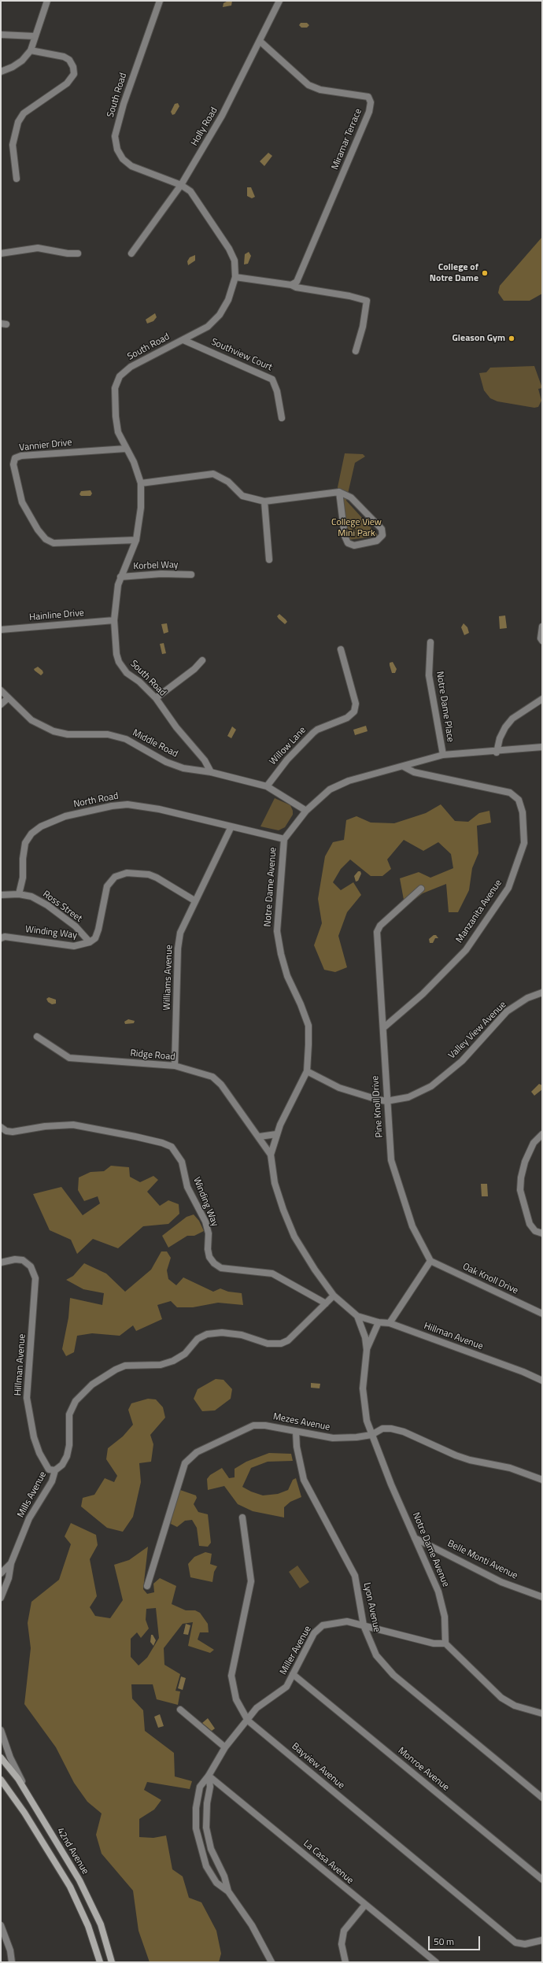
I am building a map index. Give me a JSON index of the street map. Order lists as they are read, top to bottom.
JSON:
{
  "streets": {
    "street": [
      "South Road",
      "Holly Road",
      "Miramar Terrace",
      "Southview Court",
      "Vannier Drive",
      "Korbel Way",
      "Hainline Drive",
      "Notre Dame Place",
      "Middle Road",
      "Willow Lane",
      "North Road",
      "Notre Dame Avenue",
      "Ross Street",
      "Manzanita Avenue",
      "Winding Way",
      "Williams Avenue",
      "Valley View Avenue",
      "Ridge Road",
      "Pine Knoll Drive",
      "Oak Knoll Drive",
      "Hillman Avenue",
      "Mezes Avenue",
      "Mills Avenue",
      "Belle Monti Avenue",
      "Lyon Avenue",
      "Miller Avenue",
      "Bayview Avenue",
      "Monroe Avenue",
      "42nd Avenue",
      "La Casa Avenue"
    ]
  },
  "crossings": [
    ["South Road", "Holly Road"],
    ["South Road", "Southview Court"],
    ["South Road", "Vannier Drive"],
    ["South Road", "Korbel Way"],
    ["South Road", "Hainline Drive"],
    ["South Road", "Middle Road"],
    ["Holly Road", "Miramar Terrace"],
    ["Notre Dame Place", "Notre Dame Avenue"],
    ["Middle Road", "Willow Lane"],
    ["Middle Road", "Notre Dame Avenue"],
    ["North Road", "Notre Dame Avenue"],
    ["North Road", "Ross Street"],
    ["North Road", "Williams Avenue"],
    ["Notre Dame Avenue", "Manzanita Avenue"],
    ["Notre Dame Avenue", "Valley View Avenue"],
    ["Notre Dame Avenue", "Ridge Road"],
    ["Notre Dame Avenue", "Hillman Avenue"],
    ["Notre Dame Avenue", "Mezes Avenue"],
    ["Notre Dame Avenue", "Belle Monti Avenue"],
    ["Notre Dame Avenue", "Miller Avenue"],
    ["Ross Street", "Winding Way"],
    ["Manzanita Avenue", "Pine Knoll Drive"],
    ["Winding Way", "Williams Avenue"],
    ["Williams Avenue", "Ridge Road"],
    ["Valley View Avenue", "Pine Knoll Drive"],
    ["Pine Knoll Drive", "Oak Knoll Drive"],
    ["Hillman Avenue", "Mills Avenue"],
    ["Mezes Avenue", "Lyon Avenue"],
    ["Lyon Avenue", "Miller Avenue"],
    ["Miller Avenue", "Bayview Avenue"],
    ["Miller Avenue", "Monroe Avenue"],
    ["Miller Avenue", "La Casa Avenue"]
  ],
  "parks": ["College View Mini Park"],
  "places": ["College of Notre Dame", "Gleason Gym"],
  "scale_bar": "50 m"
}
